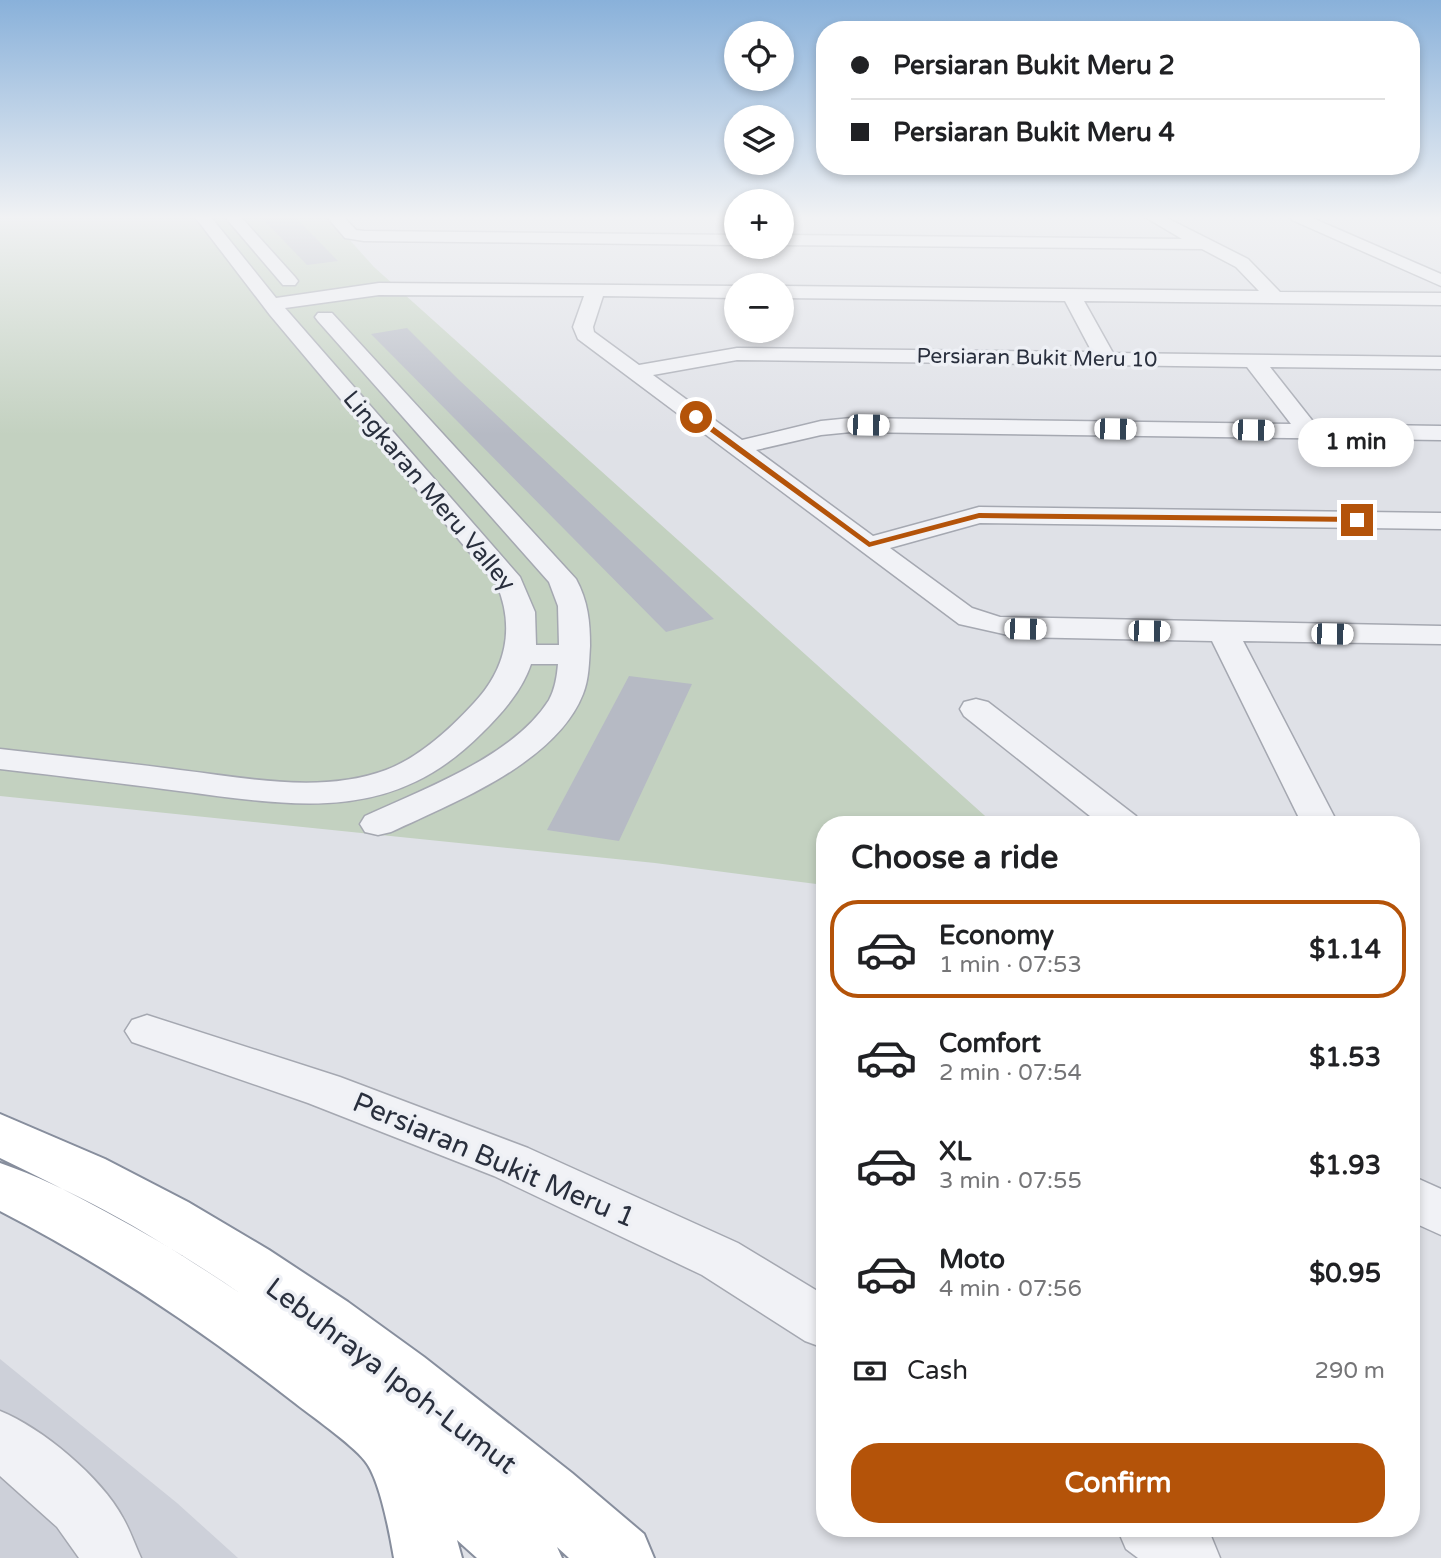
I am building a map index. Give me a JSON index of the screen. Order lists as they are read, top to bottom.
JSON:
{
  "streets": {
    "highway": ["Lebuhraya Ipoh-Lumut"],
    "street": ["Persiaran Bukit Meru 10", "Lingkaran Meru Valley", "Persiaran Bukit Meru 1"]
  },
  "page": {
    "map_buttons": ["+", "−"],
    "banner": ["Persiaran Bukit Meru 2", "Persiaran Bukit Meru 4"],
    "bubble": "1 min",
    "heading": "Choose a ride",
    "list": [
      {
        "name": "Economy",
        "note": "1 min · 07:53",
        "value": "$1.14"
      },
      {
        "name": "Comfort",
        "note": "2 min · 07:54",
        "value": "$1.53"
      },
      {
        "name": "XL",
        "note": "3 min · 07:55",
        "value": "$1.93"
      },
      {
        "name": "Moto",
        "note": "4 min · 07:56",
        "value": "$0.95"
      }
    ],
    "pay": ["Cash", "290 m"],
    "buttons": "Confirm"
  }
}
